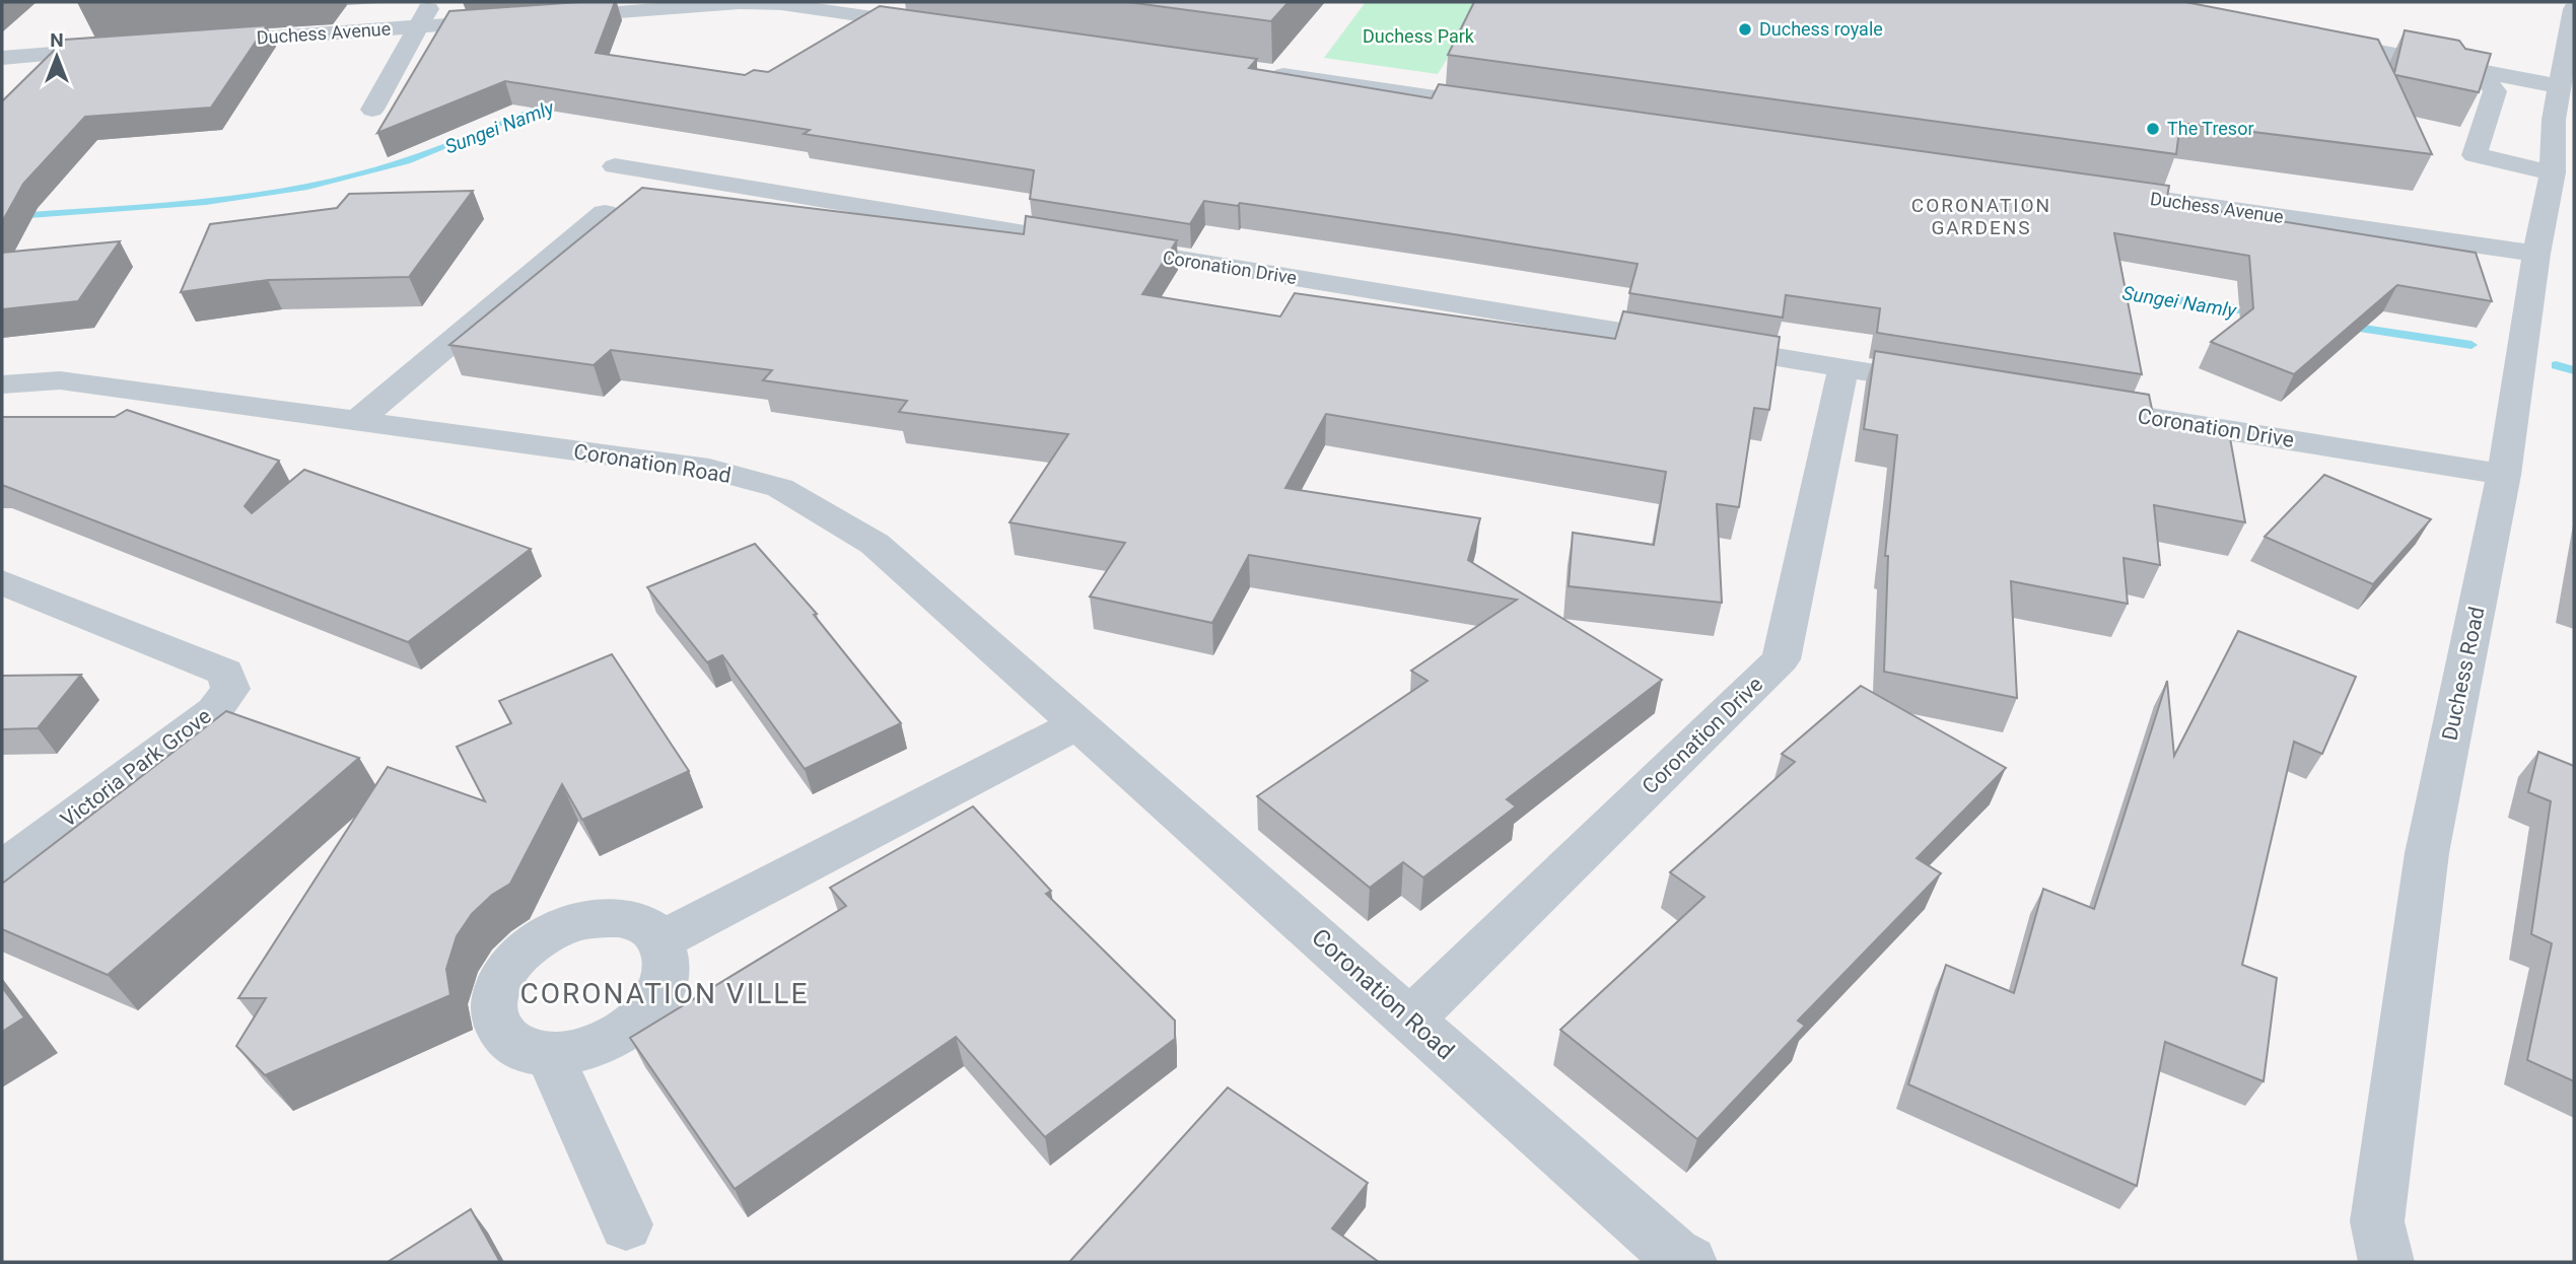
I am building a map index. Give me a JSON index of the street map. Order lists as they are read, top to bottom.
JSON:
{
  "streets": {
    "street": [
      "Duchess Avenue",
      "Coronation Drive",
      "Coronation Road",
      "Duchess Road",
      "Victoria Park Grove"
    ]
  },
  "crossings": [
    ["Duchess Avenue", "Duchess Road"],
    ["Coronation Drive", "Coronation Road"],
    ["Coronation Drive", "Duchess Road"]
  ],
  "districts": ["CORONATION GARDENS", "CORONATION VILLE"],
  "water": ["Sungei Namly"],
  "parks": ["Duchess Park"],
  "places": ["Duchess royale", "The Tresor"],
  "north": "top"
}
